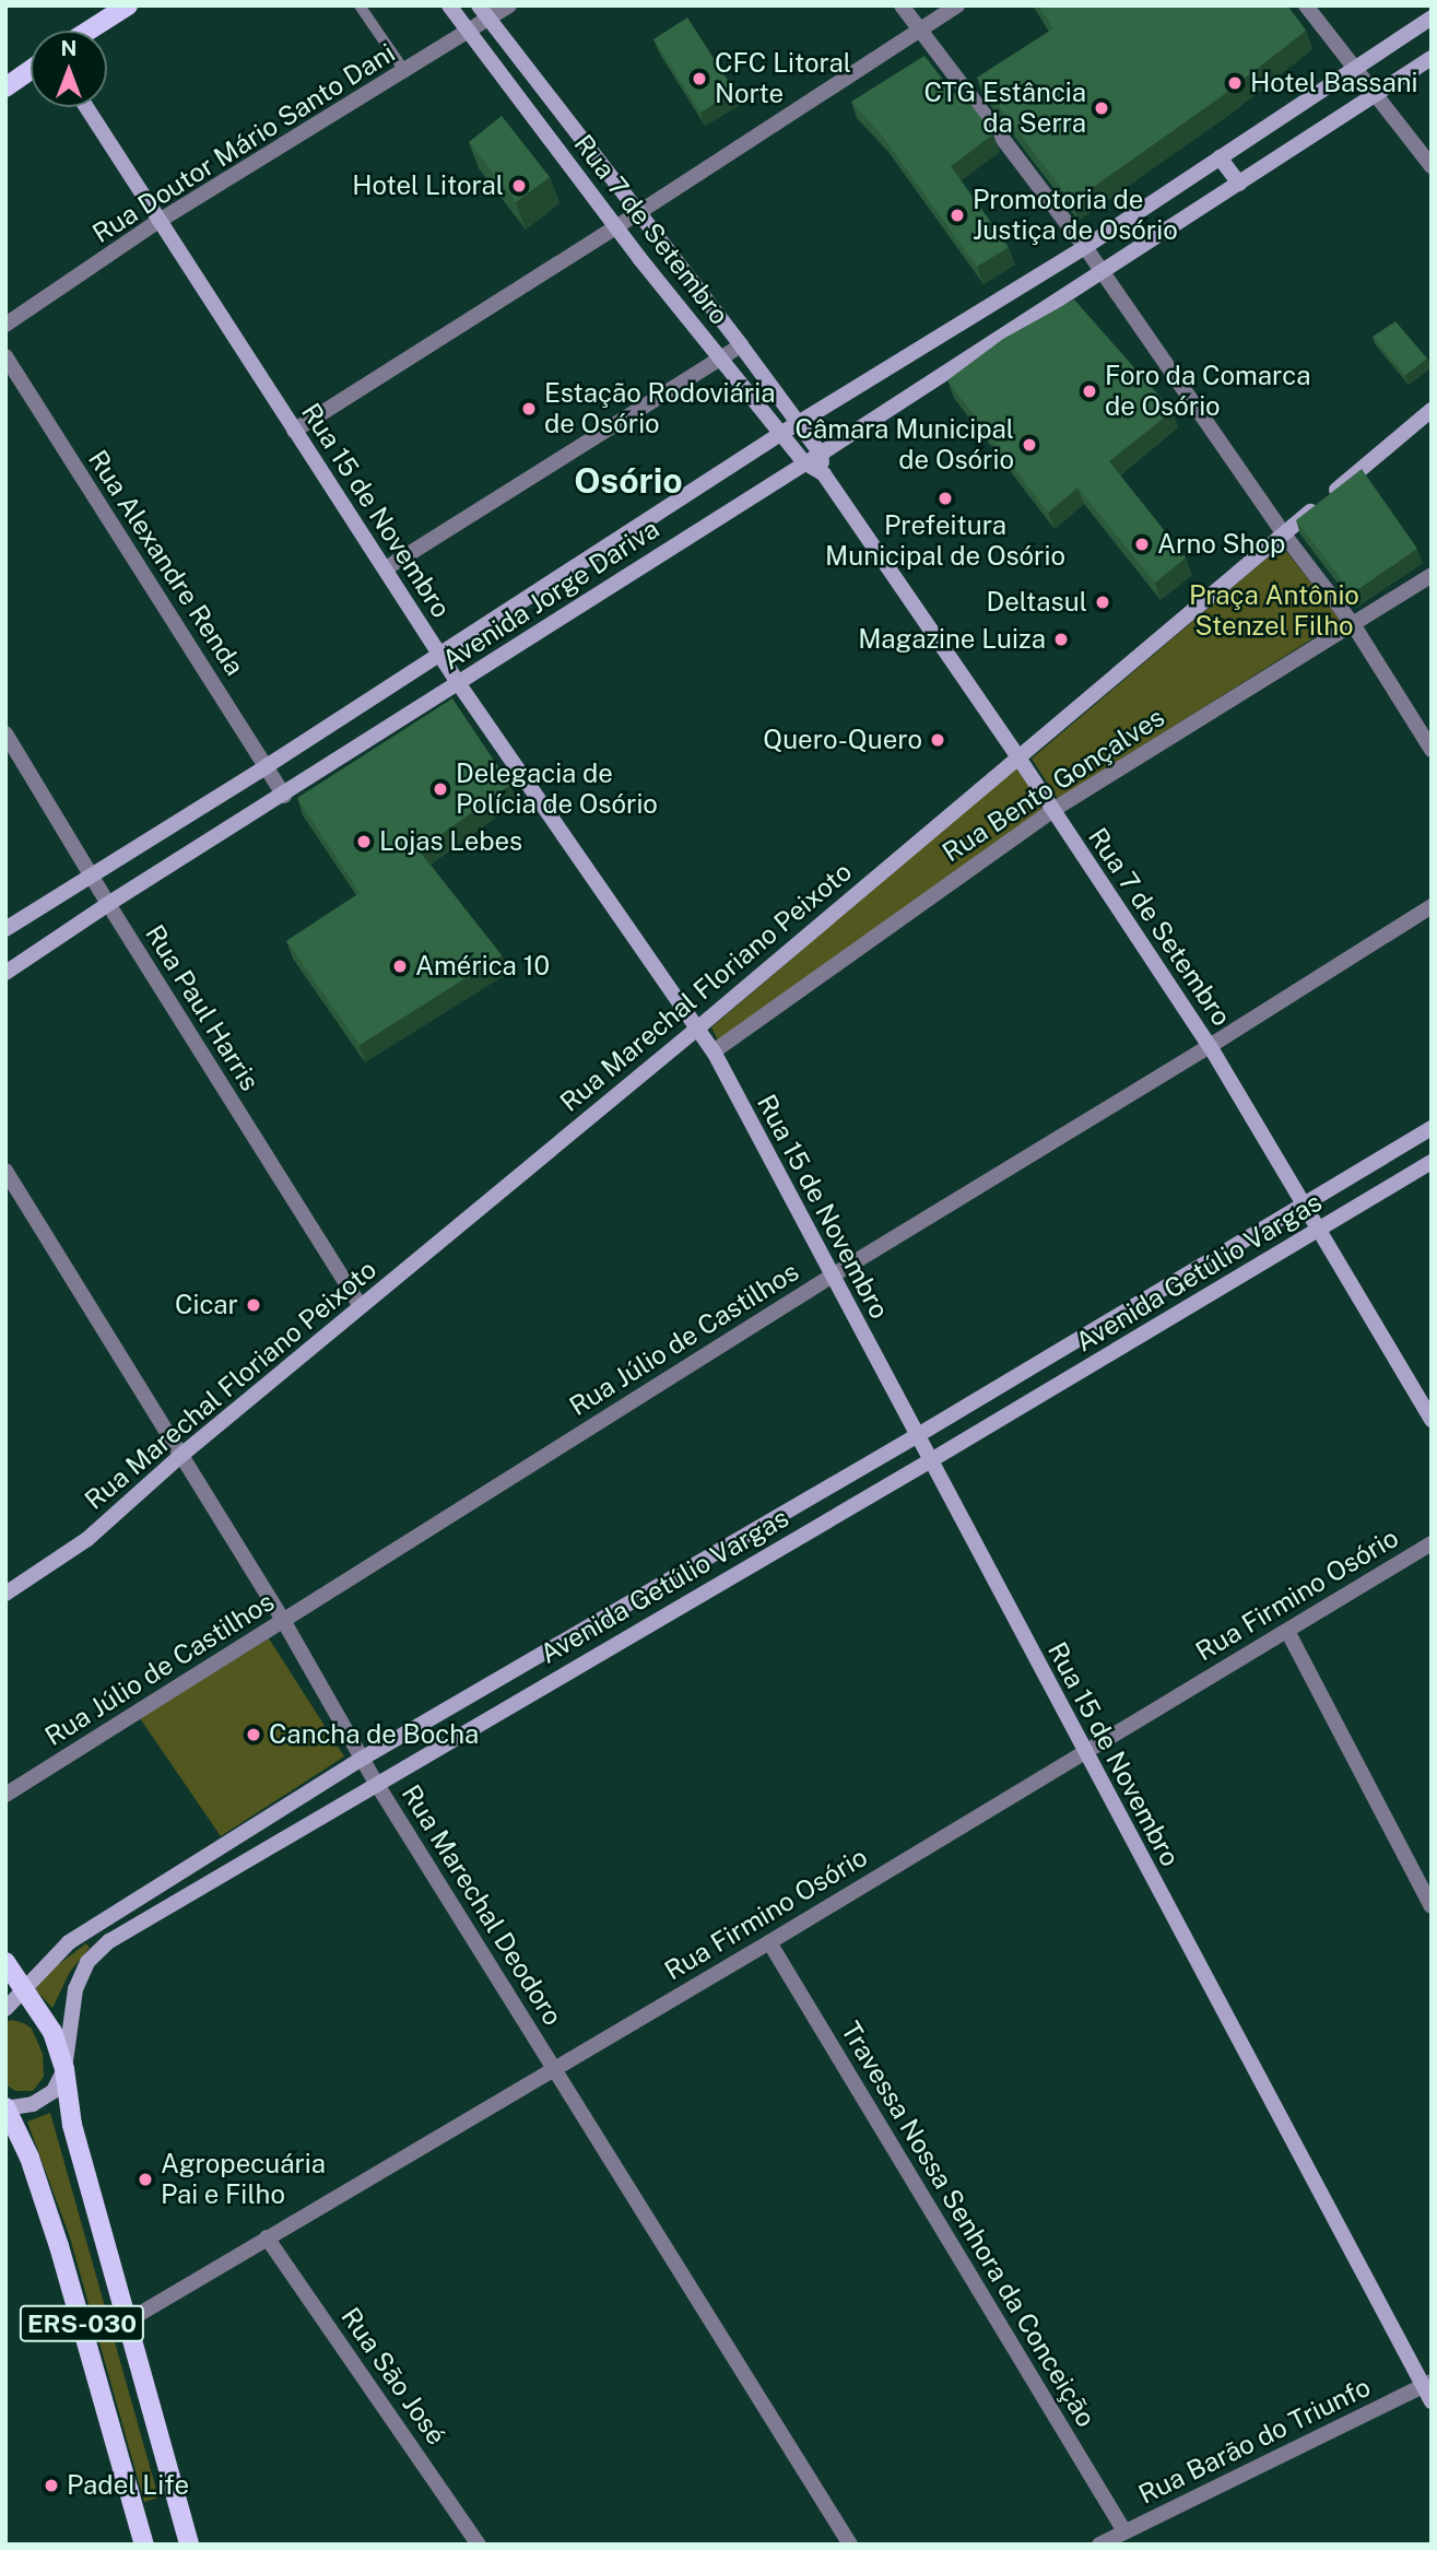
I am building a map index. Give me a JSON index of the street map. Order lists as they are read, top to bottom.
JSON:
{
  "streets": {
    "main road": [
      "Rua 7 de Setembro",
      "Rua 15 de Novembro",
      "Avenida Jorge Dariva",
      "Rua Marechal Floriano Peixoto",
      "Avenida Getúlio Vargas",
      "ERS-030"
    ],
    "street": [
      "Rua Doutor Mário Santo Dani",
      "Rua Alexandre Renda",
      "Rua Bento Gonçalves",
      "Rua Paul Harris",
      "Rua Júlio de Castilhos",
      "Rua Firmino Osório",
      "Rua Marechal Deodoro",
      "Travessa Nossa Senhora da Conceição",
      "Rua São José",
      "Rua Barão do Triunfo"
    ]
  },
  "crossings": [
    ["Rua Doutor Mário Santo Dani", "Rua 7 de Setembro"],
    ["Rua Doutor Mário Santo Dani", "Rua 15 de Novembro"],
    ["Rua 7 de Setembro", "Avenida Jorge Dariva"],
    ["Rua 7 de Setembro", "Rua Bento Gonçalves"],
    ["Rua 7 de Setembro", "Rua Marechal Floriano Peixoto"],
    ["Rua 7 de Setembro", "Avenida Getúlio Vargas"],
    ["Rua 7 de Setembro", "Rua Júlio de Castilhos"],
    ["Rua 15 de Novembro", "Avenida Jorge Dariva"],
    ["Rua 15 de Novembro", "Rua Bento Gonçalves"],
    ["Rua 15 de Novembro", "Rua Marechal Floriano Peixoto"],
    ["Rua 15 de Novembro", "Avenida Getúlio Vargas"],
    ["Rua 15 de Novembro", "Rua Júlio de Castilhos"],
    ["Rua 15 de Novembro", "Rua Firmino Osório"],
    ["Rua 15 de Novembro", "Rua Barão do Triunfo"],
    ["Rua Alexandre Renda", "Avenida Jorge Dariva"],
    ["Avenida Jorge Dariva", "Rua Paul Harris"],
    ["Rua Marechal Floriano Peixoto", "Rua Paul Harris"],
    ["Rua Marechal Floriano Peixoto", "Rua Marechal Deodoro"],
    ["Avenida Getúlio Vargas", "Rua Marechal Deodoro"],
    ["Avenida Getúlio Vargas", "ERS-030"],
    ["Rua Júlio de Castilhos", "Rua Marechal Deodoro"],
    ["Rua Firmino Osório", "Rua Marechal Deodoro"],
    ["Rua Firmino Osório", "Travessa Nossa Senhora da Conceição"],
    ["Rua Firmino Osório", "ERS-030"],
    ["Rua Firmino Osório", "Rua São José"],
    ["Travessa Nossa Senhora da Conceição", "Rua Barão do Triunfo"]
  ],
  "districts": ["Osório"],
  "parks": ["Praça Antônio Stenzel Filho"],
  "places": [
    "CFC Litoral Norte",
    "Hotel Bassani",
    "CTG Estância da Serra",
    "Hotel Litoral",
    "Promotoria de Justiça de Osório",
    "Foro da Comarca de Osório",
    "Estação Rodoviária de Osório",
    "Câmara Municipal de Osório",
    "Prefeitura Municipal de Osório",
    "Arno Shop",
    "Deltasul",
    "Magazine Luiza",
    "Quero-Quero",
    "Delegacia de Polícia de Osório",
    "Lojas Lebes",
    "América 10",
    "Cicar",
    "Cancha de Bocha",
    "Agropecuária Pai e Filho",
    "Padel Life"
  ],
  "north": "top"
}
